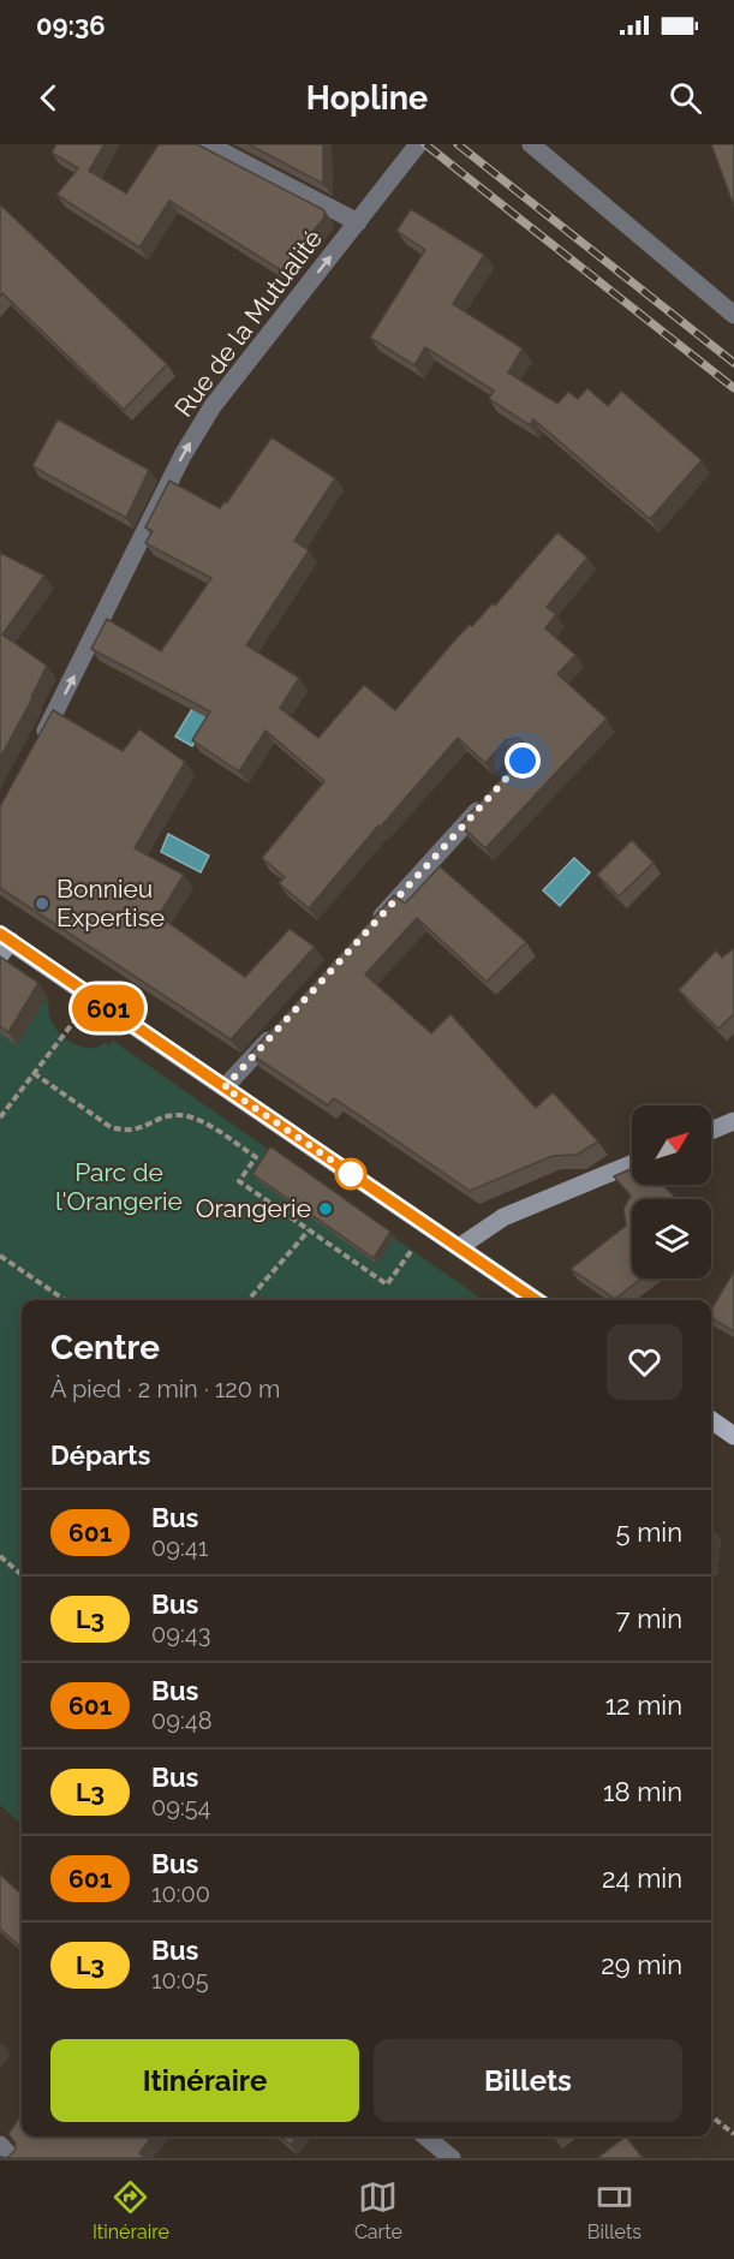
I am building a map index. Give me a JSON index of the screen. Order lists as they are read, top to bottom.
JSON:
{
  "streets": {
    "street": ["Rue de la Mutualité"]
  },
  "one_way": ["Rue de la Mutualité"],
  "parks": ["Parc de l'Orangerie"],
  "places": ["Bonnieu Expertise", "Orangerie"],
  "lines": ["bus line 601"],
  "north": "top right",
  "page": {
    "status": "09:36",
    "header": "Hopline",
    "on_map": "601",
    "heading": [
      ["Centre", "À pied · 2 min · 120 m"],
      "Départs"
    ],
    "list": [
      {
        "mark": "601",
        "name": "Bus",
        "note": "09:41",
        "value": "5 min"
      },
      {
        "mark": "L3",
        "name": "Bus",
        "note": "09:43",
        "value": "7 min"
      },
      {
        "mark": "601",
        "name": "Bus",
        "note": "09:48",
        "value": "12 min"
      },
      {
        "mark": "L3",
        "name": "Bus",
        "note": "09:54",
        "value": "18 min"
      },
      {
        "mark": "601",
        "name": "Bus",
        "note": "10:00",
        "value": "24 min"
      },
      {
        "mark": "L3",
        "name": "Bus",
        "note": "10:05",
        "value": "29 min"
      }
    ],
    "buttons": ["Itinéraire", "Billets"],
    "tabs": ["Itinéraire", "Carte", "Billets"]
  }
}
